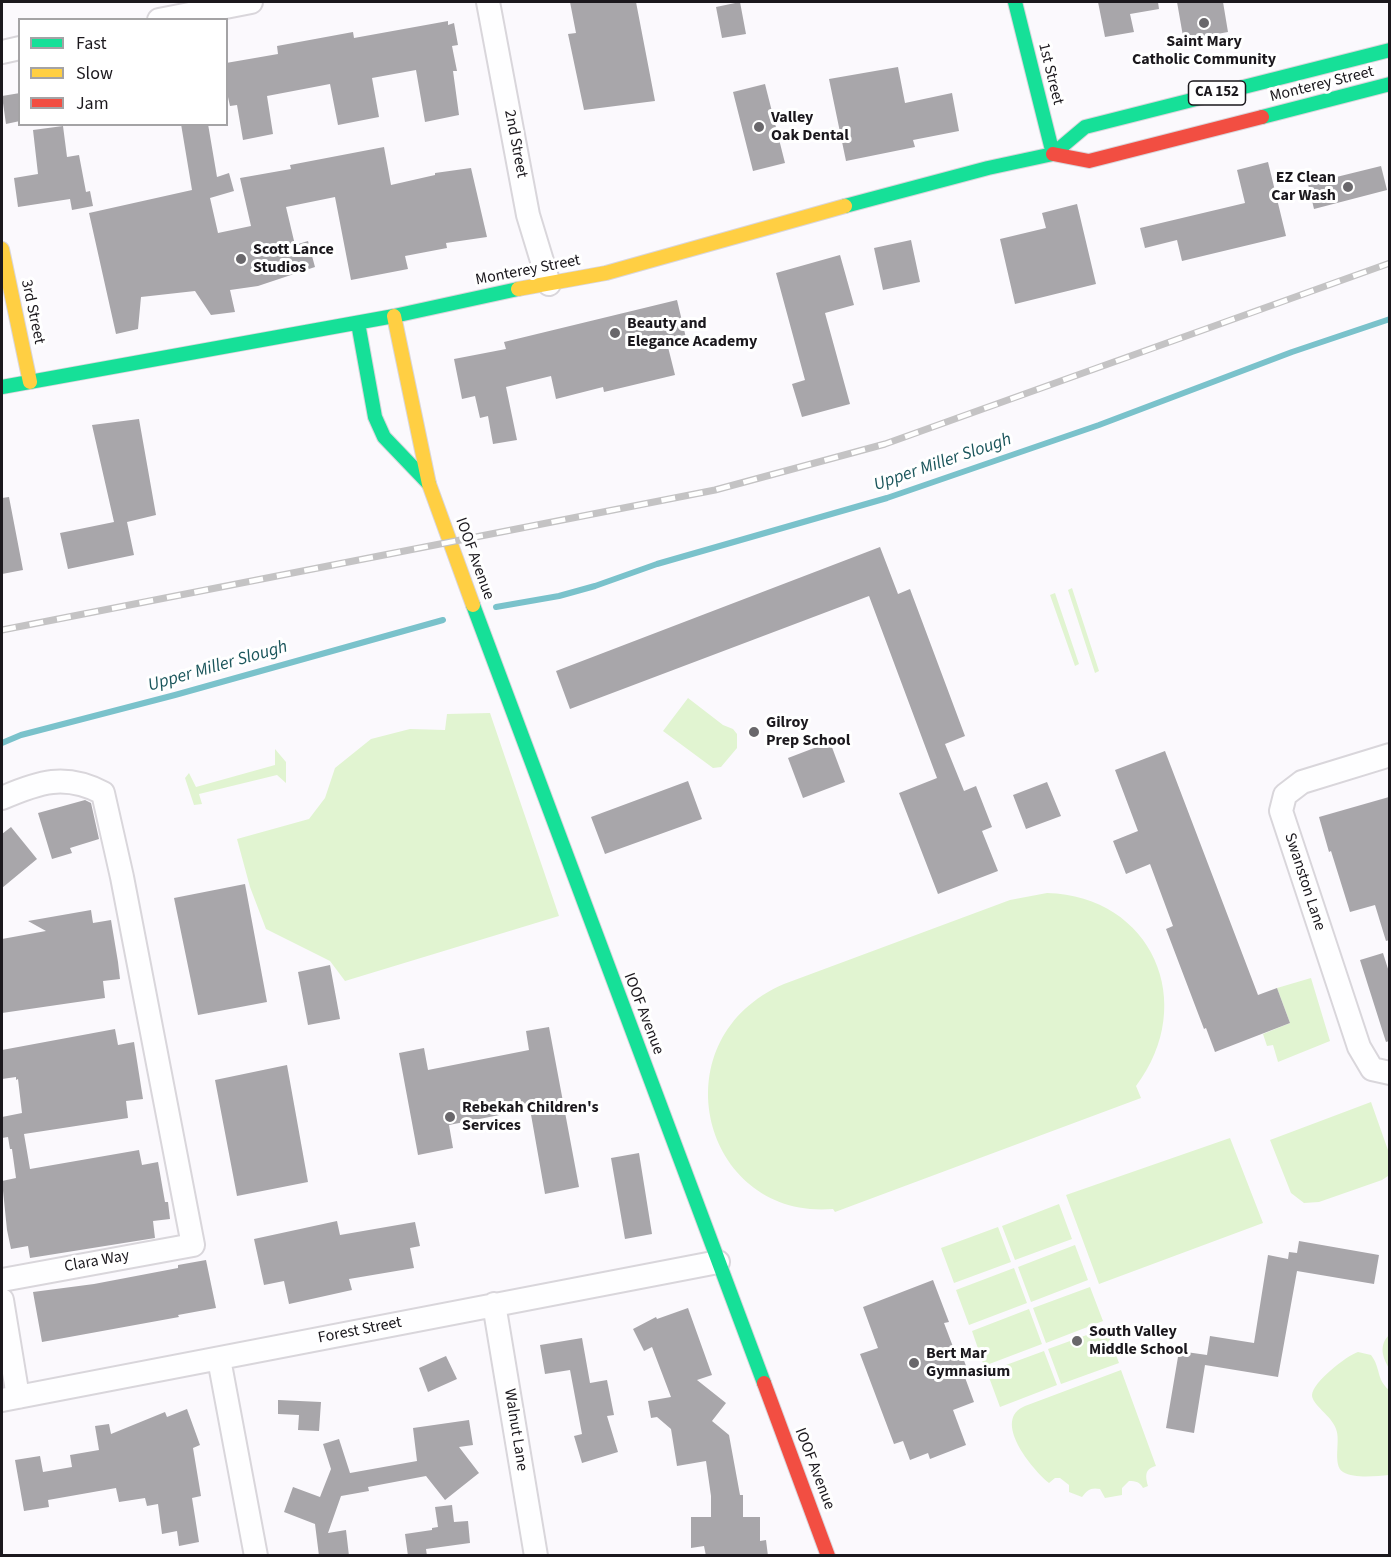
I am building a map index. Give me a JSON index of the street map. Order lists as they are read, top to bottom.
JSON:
{
  "streets": {
    "main road": [
      "1st Street",
      "Monterey Street",
      "CA 152",
      "3rd Street",
      "IOOF Avenue"
    ],
    "street": [
      "2nd Street",
      "Swanston Lane",
      "Clara Way",
      "Forest Street",
      "Walnut Lane"
    ]
  },
  "crossings": [
    ["1st Street", "Monterey Street"],
    ["Monterey Street", "2nd Street"],
    ["Monterey Street", "3rd Street"],
    ["Monterey Street", "IOOF Avenue"],
    ["IOOF Avenue", "Forest Street"],
    ["Forest Street", "Walnut Lane"]
  ],
  "water": ["Upper Miller Slough"],
  "places": [
    "Saint Mary Catholic Community",
    "Valley Oak Dental",
    "EZ Clean Car Wash",
    "Scott Lance Studios",
    "Beauty and Elegance Academy",
    "Gilroy Prep School",
    "Rebekah Children's Services",
    "South Valley Middle School",
    "Bert Mar Gymnasium"
  ],
  "legend": ["Fast", "Slow", "Jam"]
}
